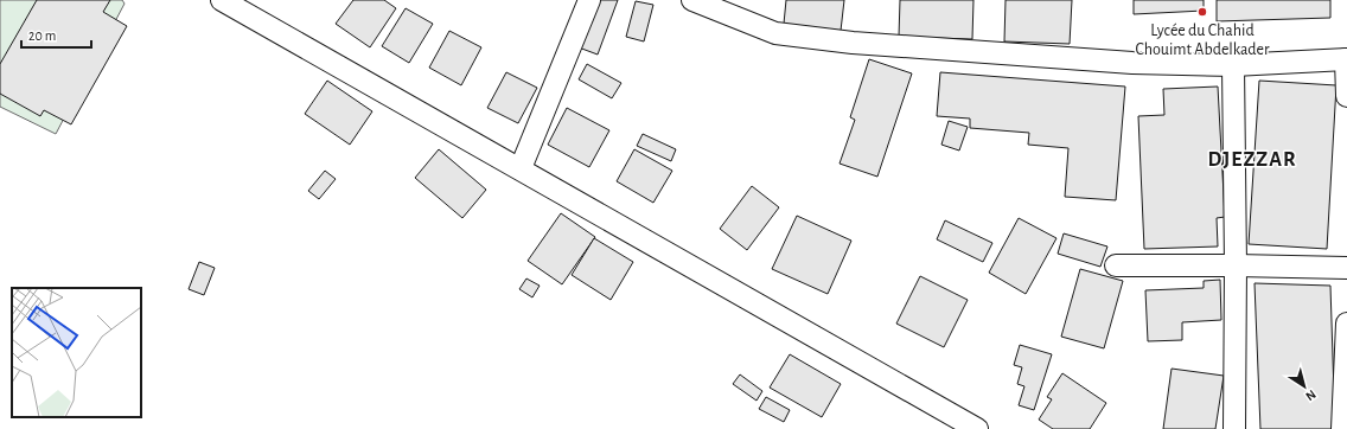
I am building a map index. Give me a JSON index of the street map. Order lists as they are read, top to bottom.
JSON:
{
  "districts": ["DJEZZAR"],
  "places": ["Lycée du Chahid Chouimt Abdelkader"],
  "scale_bar": "20 m",
  "north": "bottom right"
}
